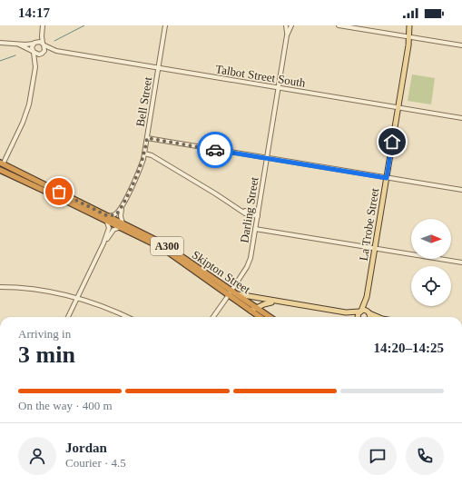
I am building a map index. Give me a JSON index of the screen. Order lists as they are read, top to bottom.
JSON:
{
  "streets": {
    "highway": ["A300", "Skipton Street"],
    "main road": ["La Trobe Street"],
    "street": ["Talbot Street South", "Bell Street", "Darling Street"]
  },
  "crossings": [
    ["Talbot Street South", "Bell Street"],
    ["Talbot Street South", "Darling Street"],
    ["Talbot Street South", "La Trobe Street"],
    ["Bell Street", "Skipton Street"],
    ["Darling Street", "Skipton Street"]
  ],
  "north": "right",
  "page": {
    "status": "14:17",
    "heading": ["3 min", "Arriving in", "14:20–14:25"],
    "panel": ["Jordan", "Courier · 4.5"],
    "bar": "On the way · 400 m"
  }
}
